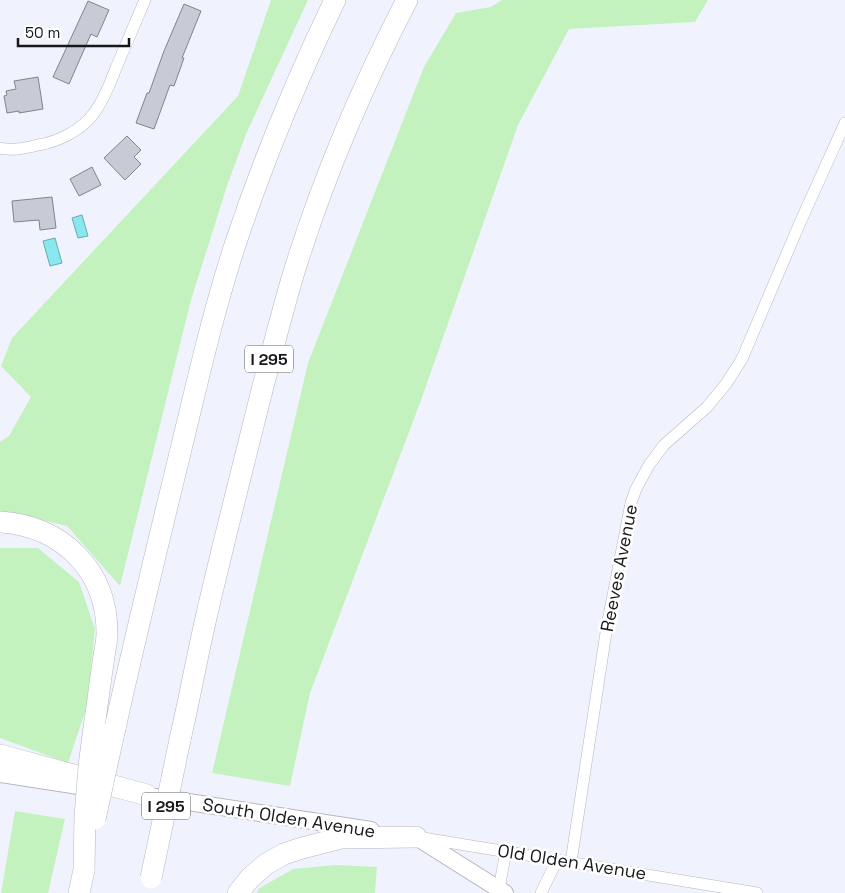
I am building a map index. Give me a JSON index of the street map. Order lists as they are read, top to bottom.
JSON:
{
  "streets": {
    "highway": ["I 295"],
    "main road": ["South Olden Avenue"],
    "street": ["Reeves Avenue", "Old Olden Avenue"]
  },
  "crossings": [
    ["Reeves Avenue", "Old Olden Avenue"],
    ["South Olden Avenue", "Old Olden Avenue"]
  ],
  "scale_bar": "50 m"
}
